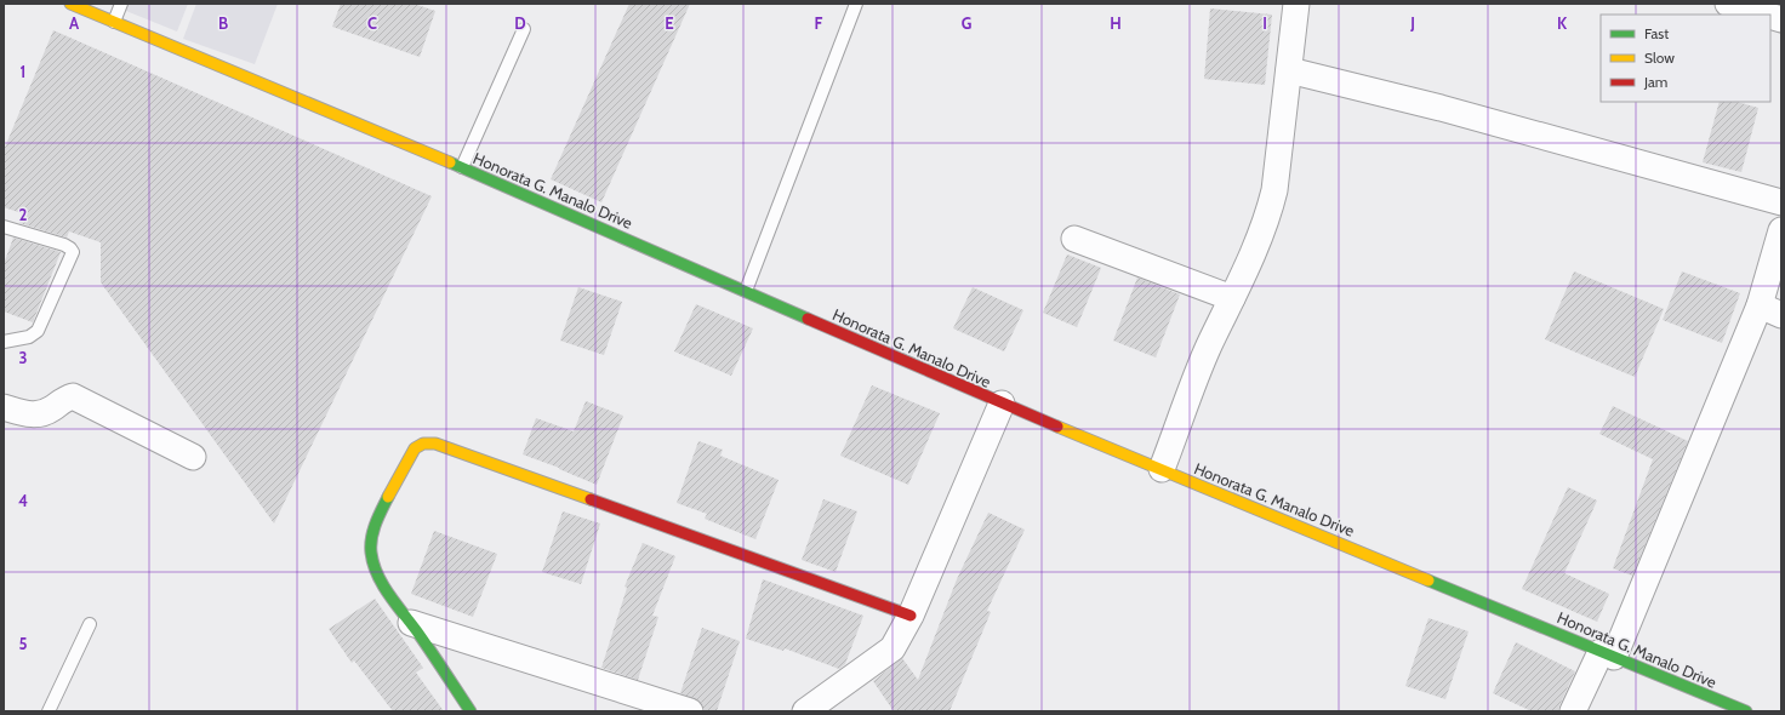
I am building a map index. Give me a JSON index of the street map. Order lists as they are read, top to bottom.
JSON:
{
  "streets": {
    "street": ["Honorata G. Manalo Drive"]
  },
  "legend": ["Fast", "Slow", "Jam"],
  "grid": {
    "columns": [
      "A",
      "B",
      "C",
      "D",
      "E",
      "F",
      "G",
      "H",
      "I",
      "J",
      "K"
    ],
    "rows": [
      "1",
      "2",
      "3",
      "4",
      "5"
    ]
  }
}
